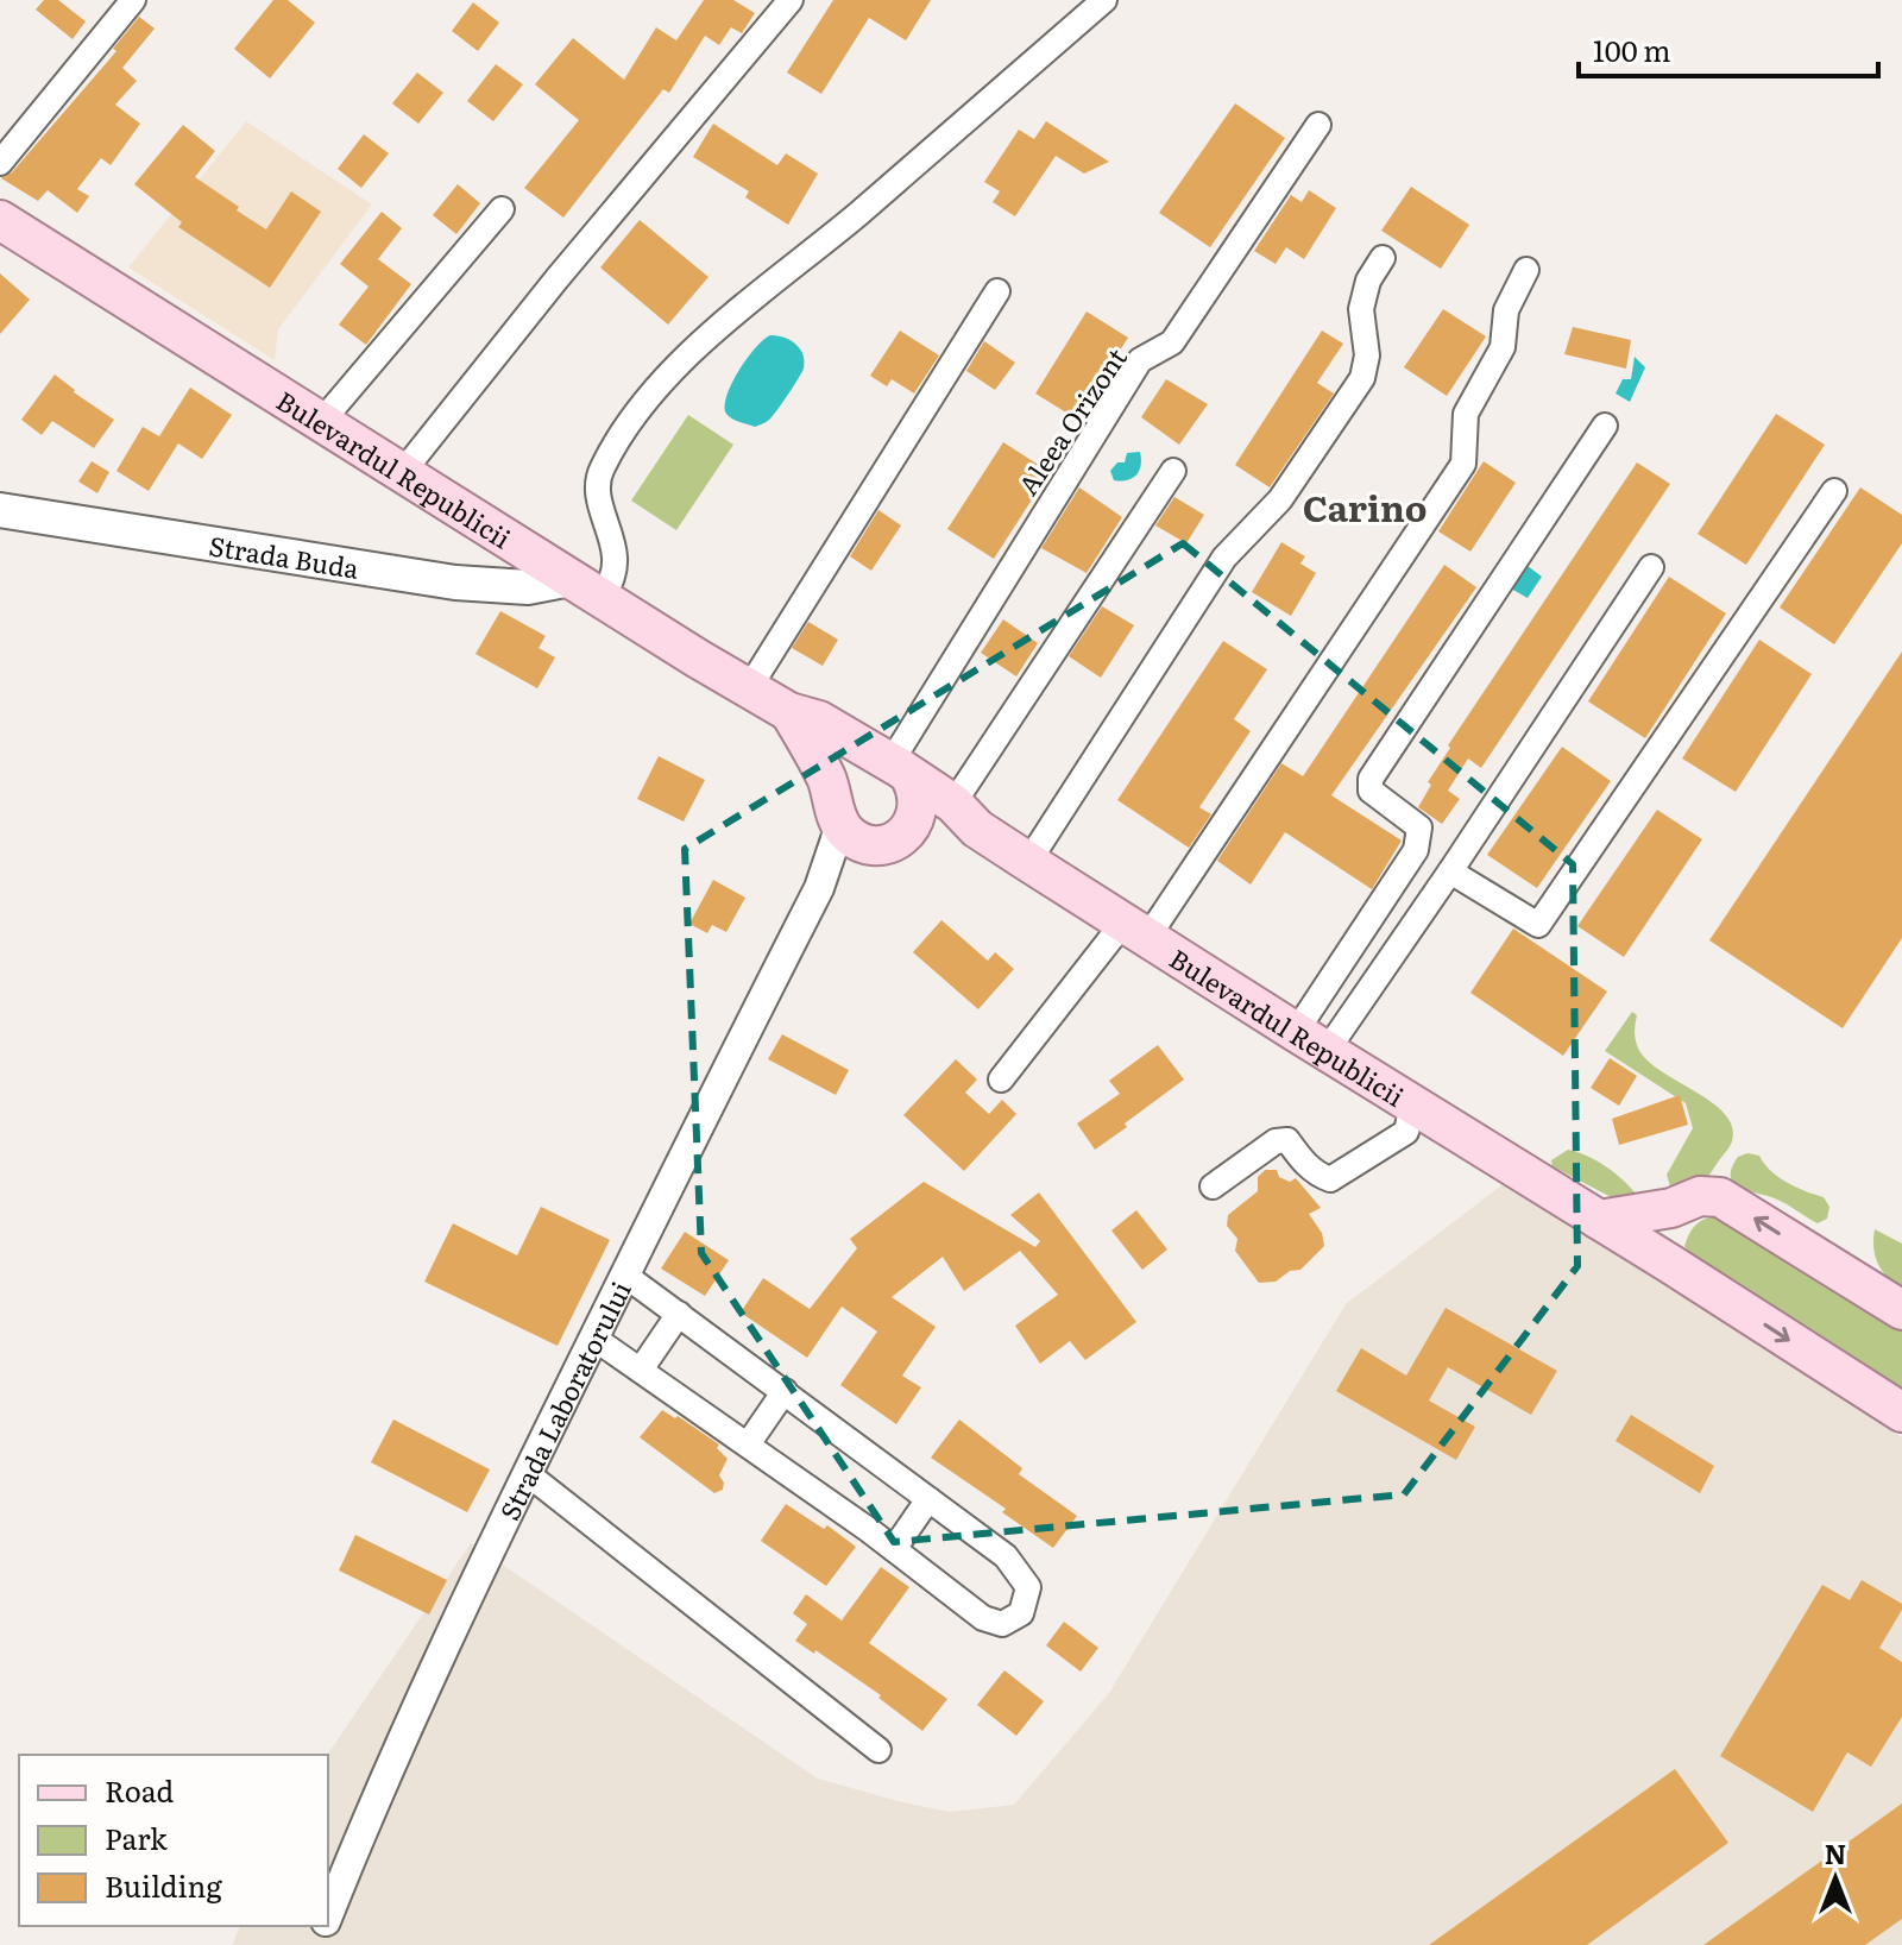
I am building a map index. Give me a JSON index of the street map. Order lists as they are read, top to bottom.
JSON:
{
  "streets": {
    "main road": ["Bulevardul Republicii", "Strada Buda"],
    "street": ["Aleea Orizont", "Strada Laboratorului"]
  },
  "crossings": [
    ["Aleea Orizont", "Bulevardul Republicii"],
    ["Aleea Orizont", "Strada Laboratorului"],
    ["Bulevardul Republicii", "Strada Buda"],
    ["Bulevardul Republicii", "Strada Laboratorului"]
  ],
  "districts": ["Carino"],
  "legend": ["Road", "Park", "Building"],
  "scale_bar": "100 m",
  "north": "top"
}
